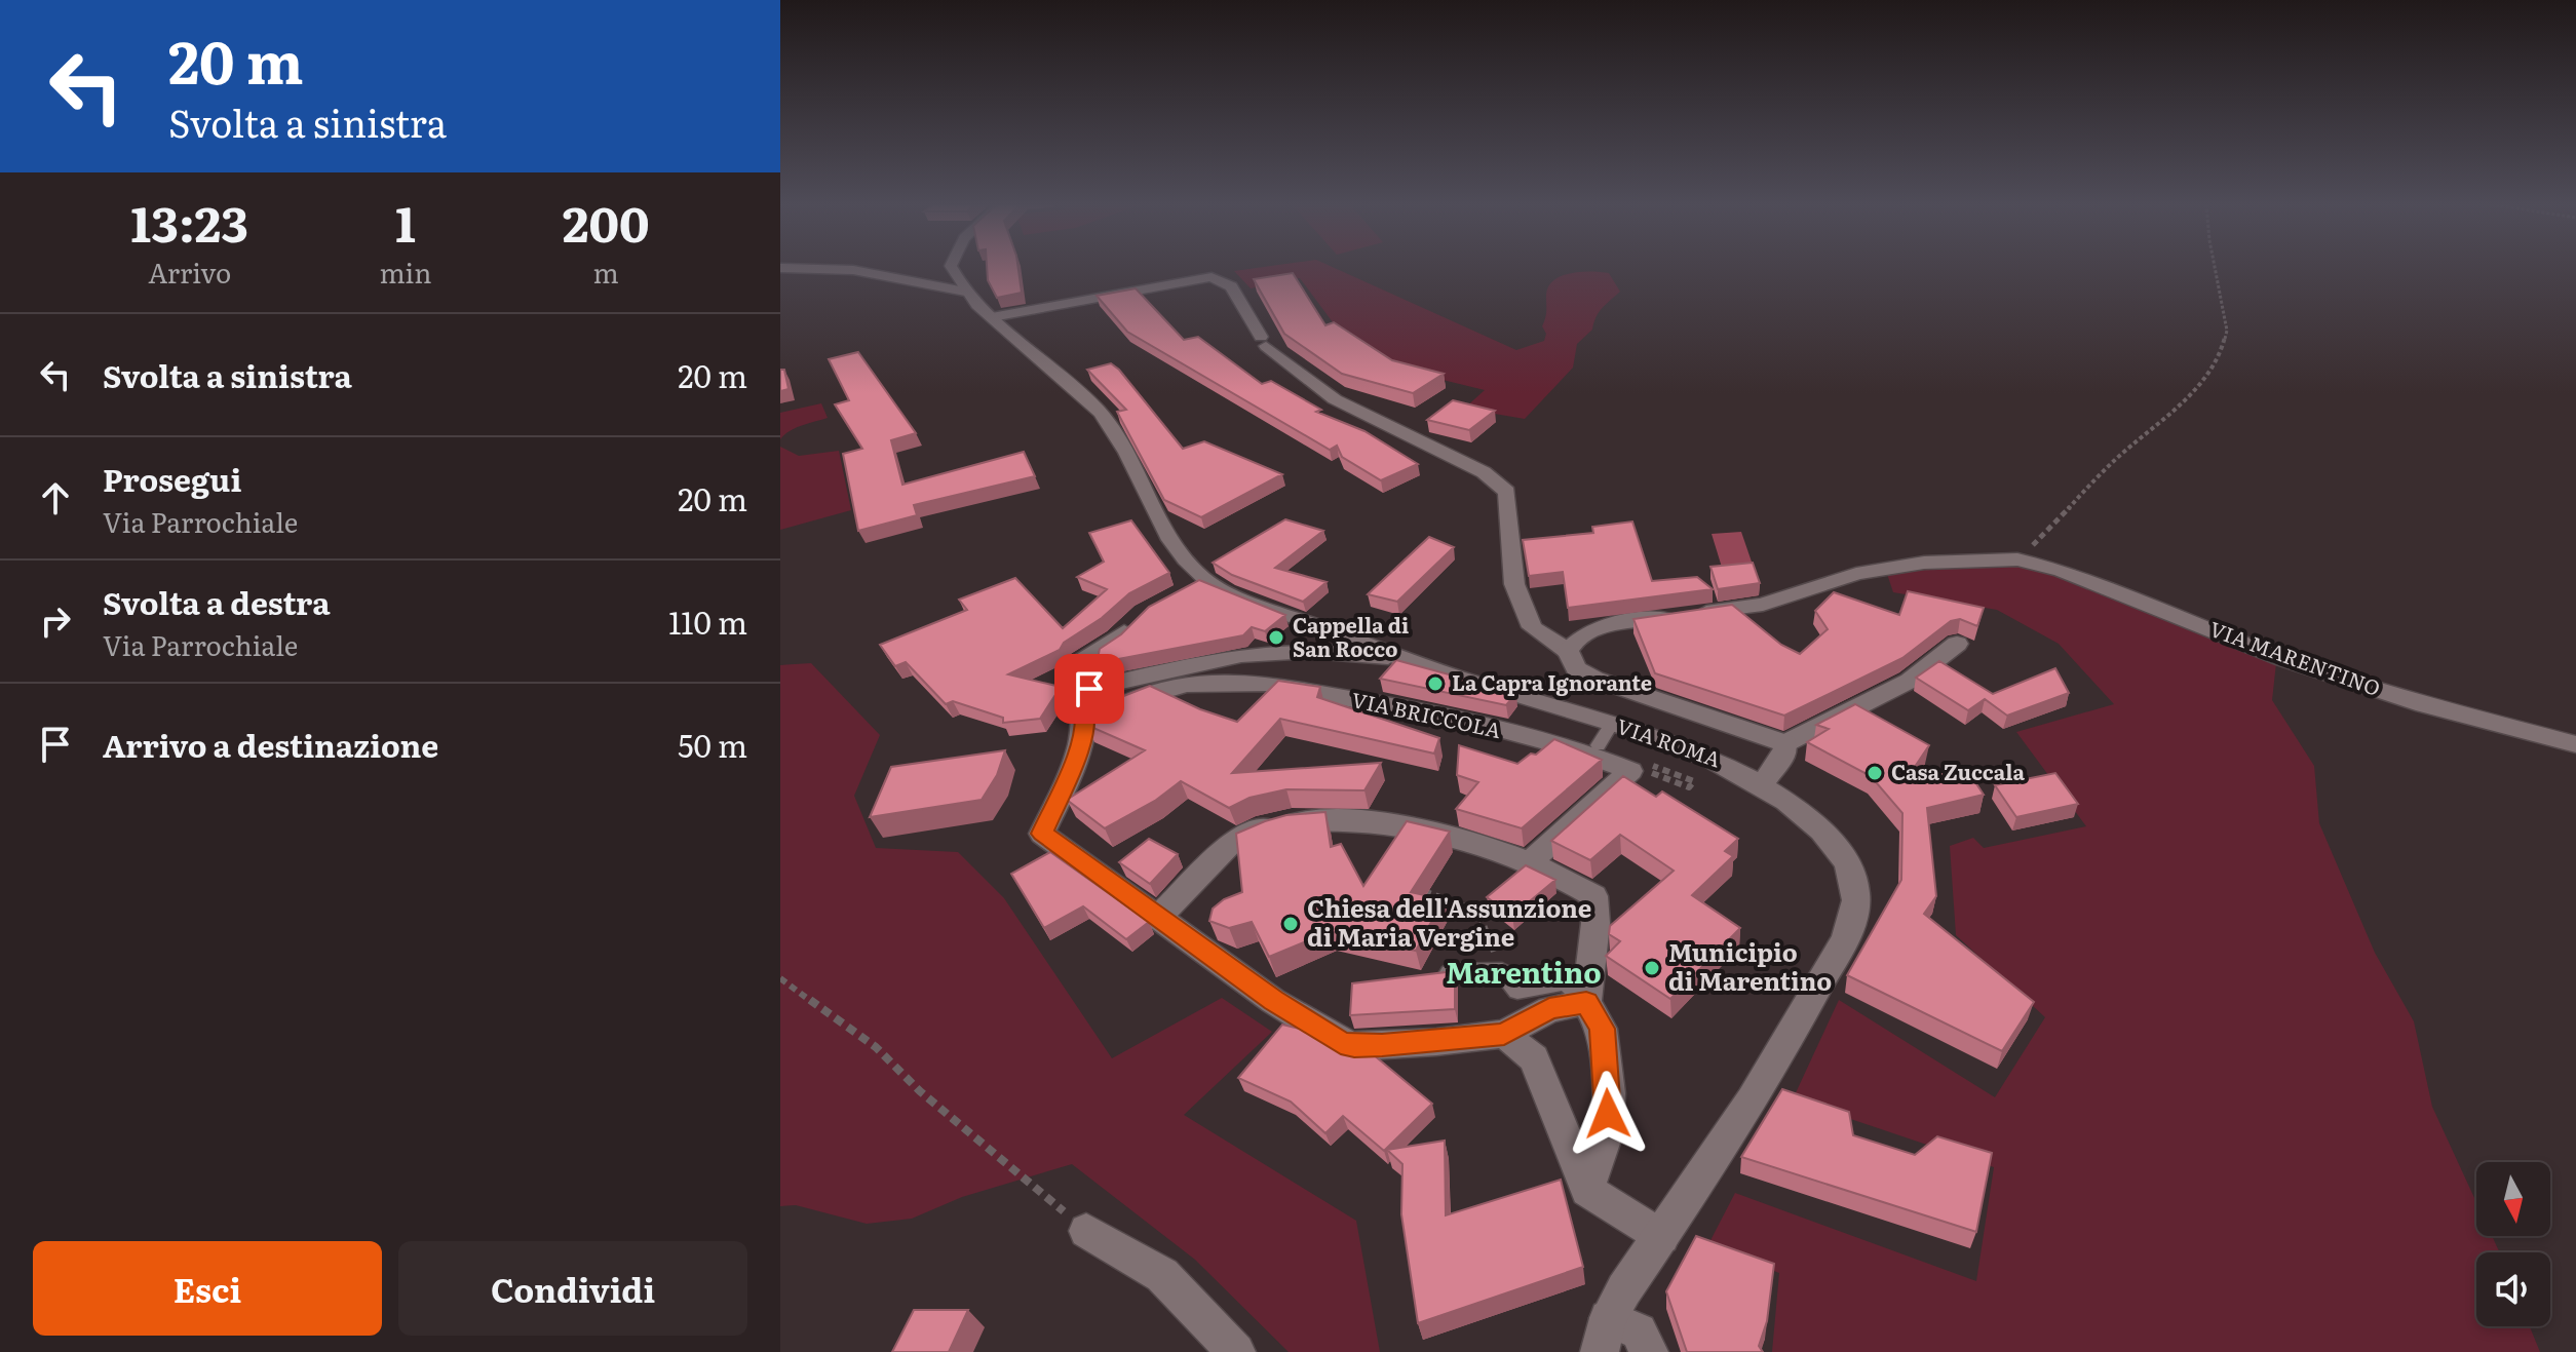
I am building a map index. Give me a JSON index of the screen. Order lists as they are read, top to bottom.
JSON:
{
  "streets": {
    "street": ["VIA MARENTINO", "VIA BRICCOLA", "VIA ROMA"]
  },
  "districts": ["Marentino"],
  "places": [
    "Cappella di San Rocco",
    "La Capra Ignorante",
    "Casa Zuccala",
    "Chiesa dell'Assunzione di Maria Vergine",
    "Municipio di Marentino"
  ],
  "north": "bottom",
  "page": {
    "turn": ["20 m", "Svolta a sinistra"],
    "eta": [
      "13:23",
      "Arrivo",
      "1",
      "min",
      "200",
      "m"
    ],
    "list": [
      {
        "name": "Svolta a sinistra",
        "value": "20 m"
      },
      {
        "name": "Prosegui",
        "note": "Via Parrochiale",
        "value": "20 m"
      },
      {
        "name": "Svolta a destra",
        "note": "Via Parrochiale",
        "value": "110 m"
      },
      {
        "name": "Arrivo a destinazione",
        "value": "50 m"
      }
    ],
    "buttons": ["Esci", "Condividi"]
  }
}
